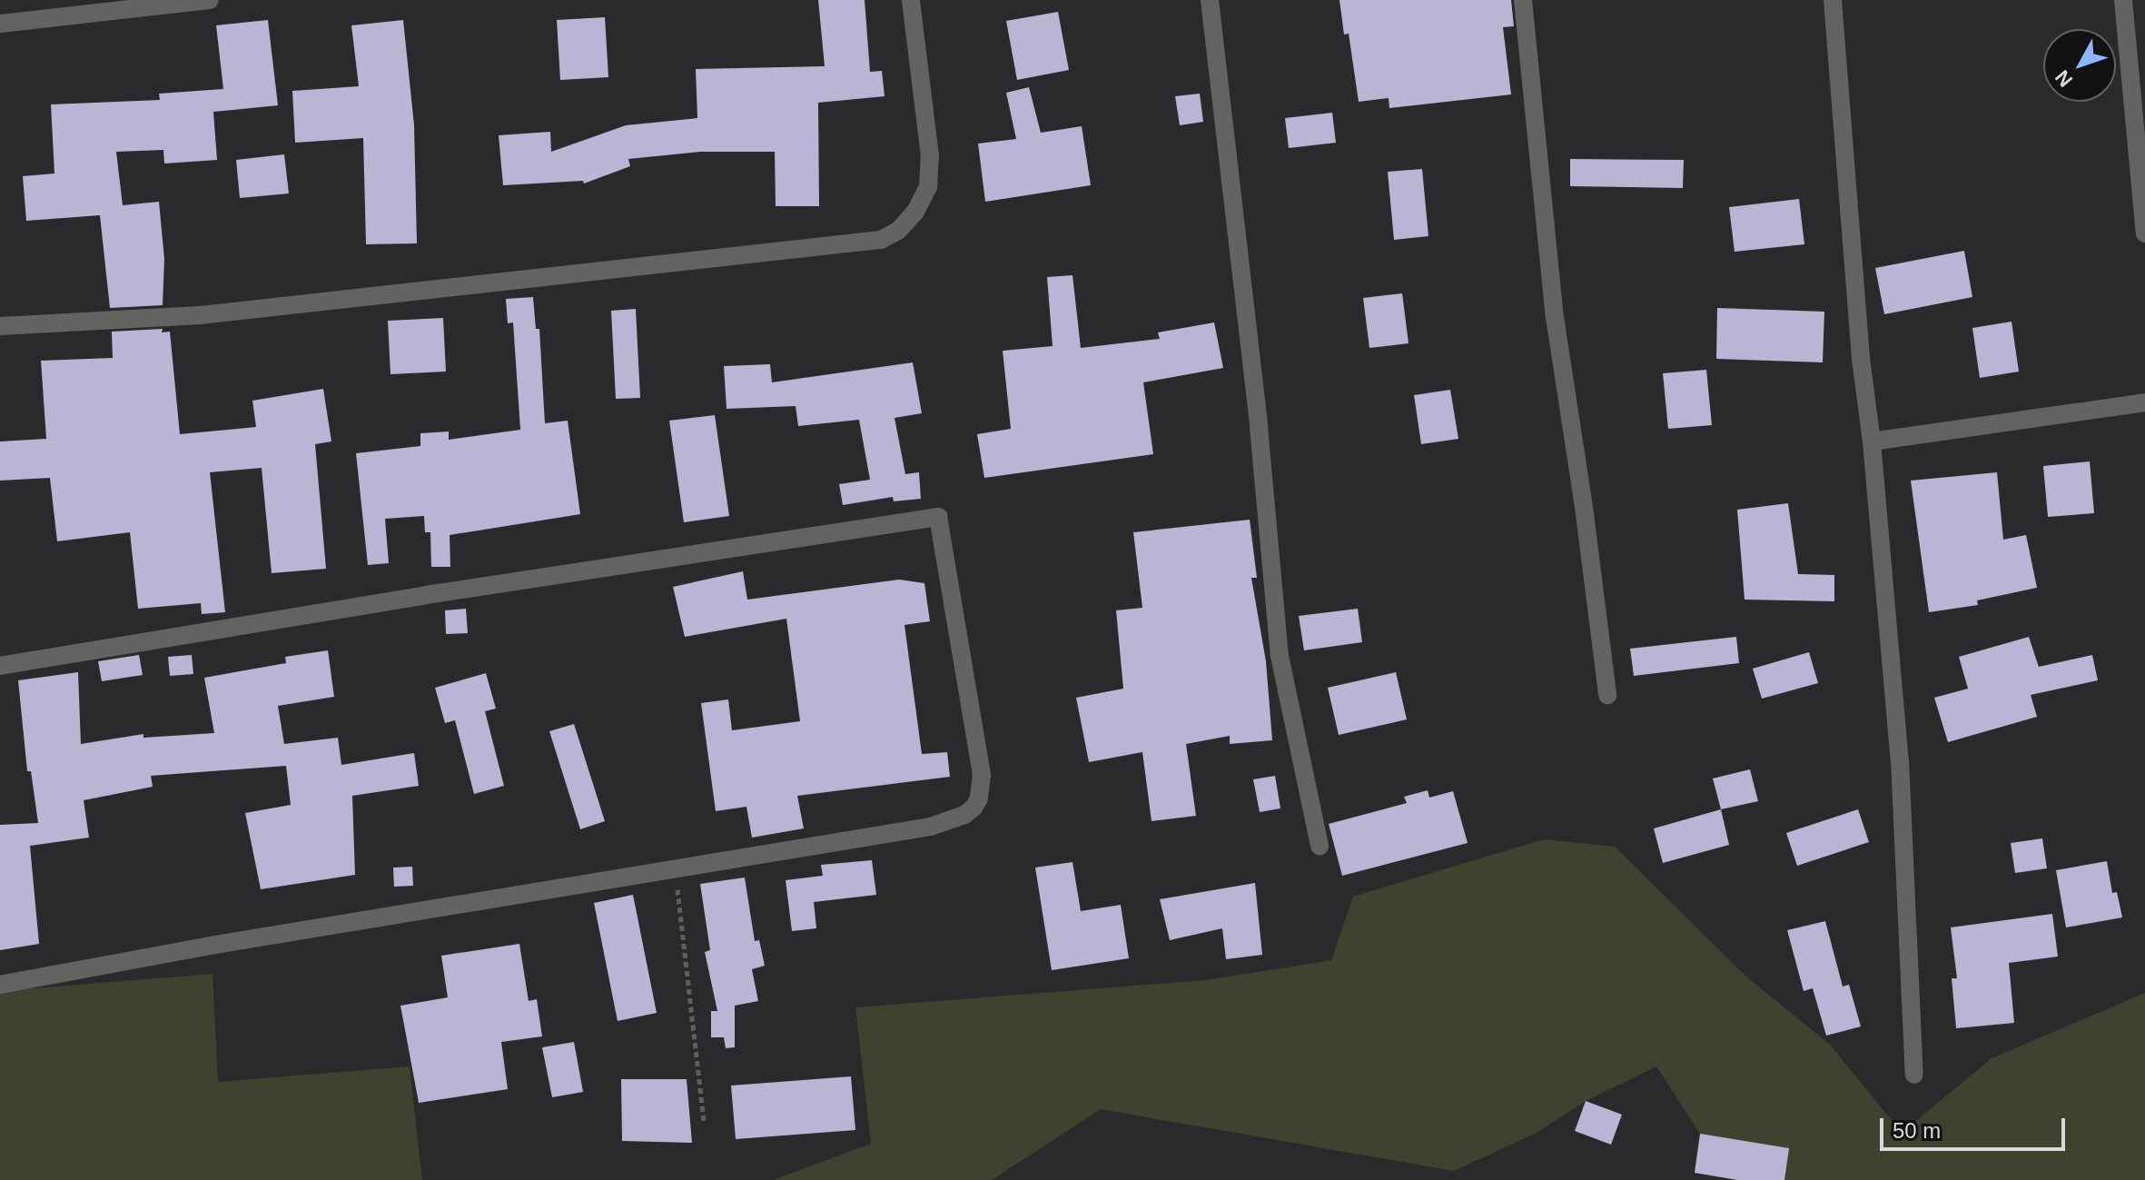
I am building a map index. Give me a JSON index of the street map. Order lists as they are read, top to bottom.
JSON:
{
  "scale_bar": "50 m",
  "north": "bottom left"
}
